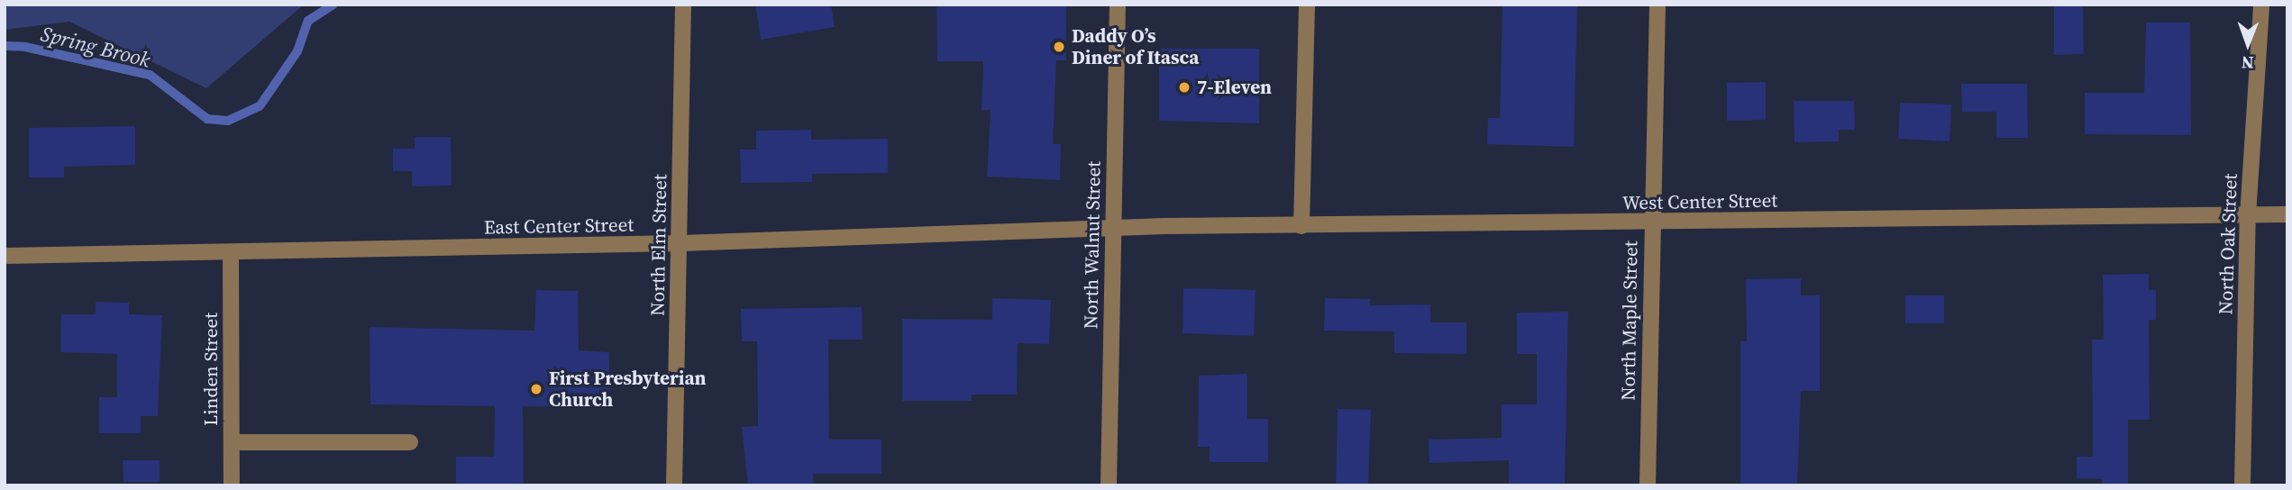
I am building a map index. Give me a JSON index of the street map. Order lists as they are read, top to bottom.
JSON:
{
  "streets": {
    "street": [
      "West Center Street",
      "East Center Street",
      "North Oak Street",
      "North Elm Street",
      "North Walnut Street",
      "North Maple Street",
      "Linden Street"
    ]
  },
  "crossings": [
    ["West Center Street", "East Center Street"],
    ["West Center Street", "North Oak Street"],
    ["West Center Street", "North Walnut Street"],
    ["West Center Street", "North Maple Street"],
    ["East Center Street", "North Elm Street"],
    ["East Center Street", "North Walnut Street"],
    ["East Center Street", "Linden Street"]
  ],
  "water": ["Spring Brook"],
  "places": ["Daddy O’s Diner of Itasca", "7-Eleven", "First Presbyterian Church"],
  "north": "bottom"
}
